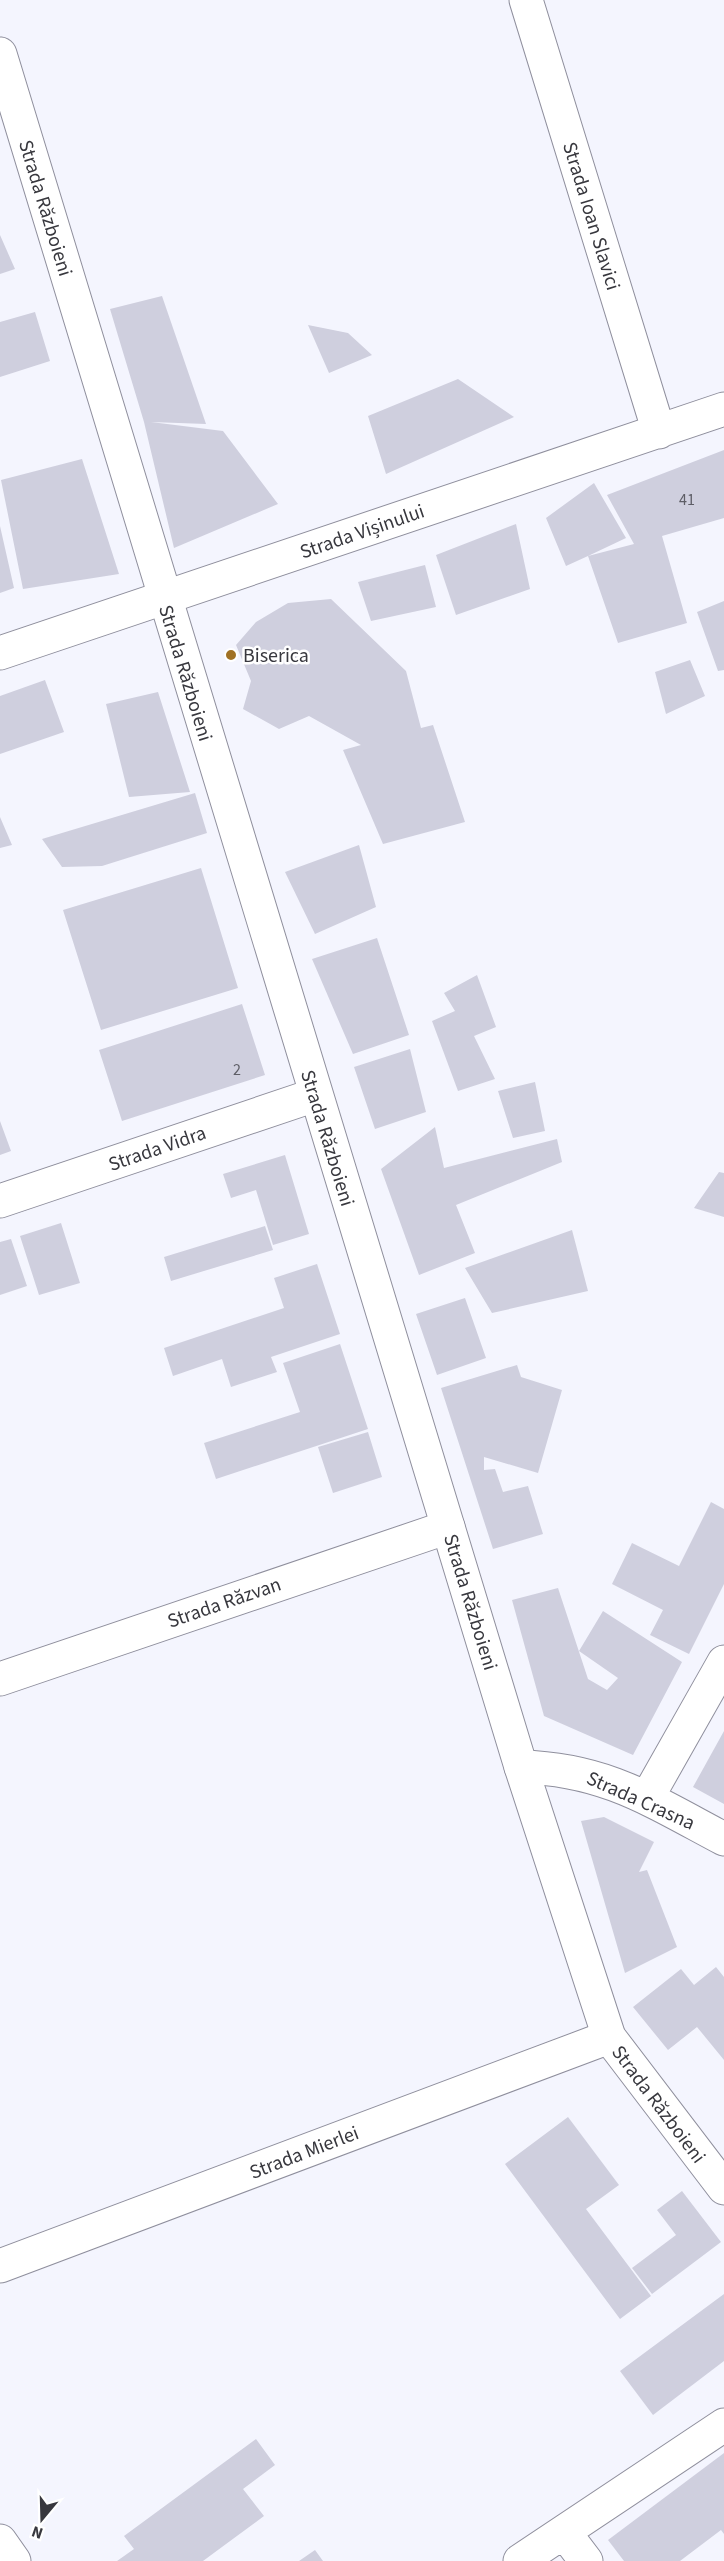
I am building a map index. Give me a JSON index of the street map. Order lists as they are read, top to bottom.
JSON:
{
  "streets": {
    "street": [
      "Strada Războieni",
      "Strada Ioan Slavici",
      "Strada Vișinului",
      "Strada Vidra",
      "Strada Răzvan",
      "Strada Crasna",
      "Strada Mierlei"
    ]
  },
  "crossings": [
    ["Strada Războieni", "Strada Vișinului"],
    ["Strada Războieni", "Strada Vidra"],
    ["Strada Războieni", "Strada Răzvan"],
    ["Strada Războieni", "Strada Crasna"],
    ["Strada Războieni", "Strada Mierlei"],
    ["Strada Ioan Slavici", "Strada Vișinului"]
  ],
  "places": ["Biserica"],
  "house_numbers": ["41", "2"],
  "north": "bottom"
}
